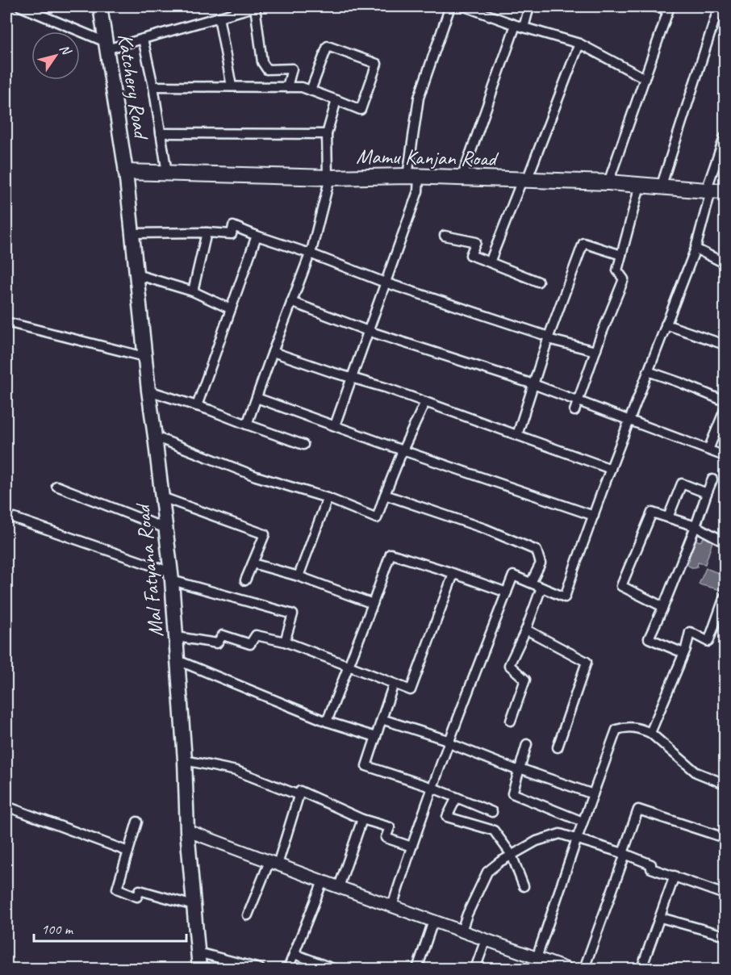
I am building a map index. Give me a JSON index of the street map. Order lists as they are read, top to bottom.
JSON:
{
  "streets": {
    "main road": ["Katchery Road", "Mamu Kanjan Road", "Mal Fatyana Road"]
  },
  "crossings": [
    ["Katchery Road", "Mamu Kanjan Road"],
    ["Katchery Road", "Mal Fatyana Road"],
    ["Mamu Kanjan Road", "Mal Fatyana Road"]
  ],
  "scale_bar": "100 m",
  "north": "top right"
}
